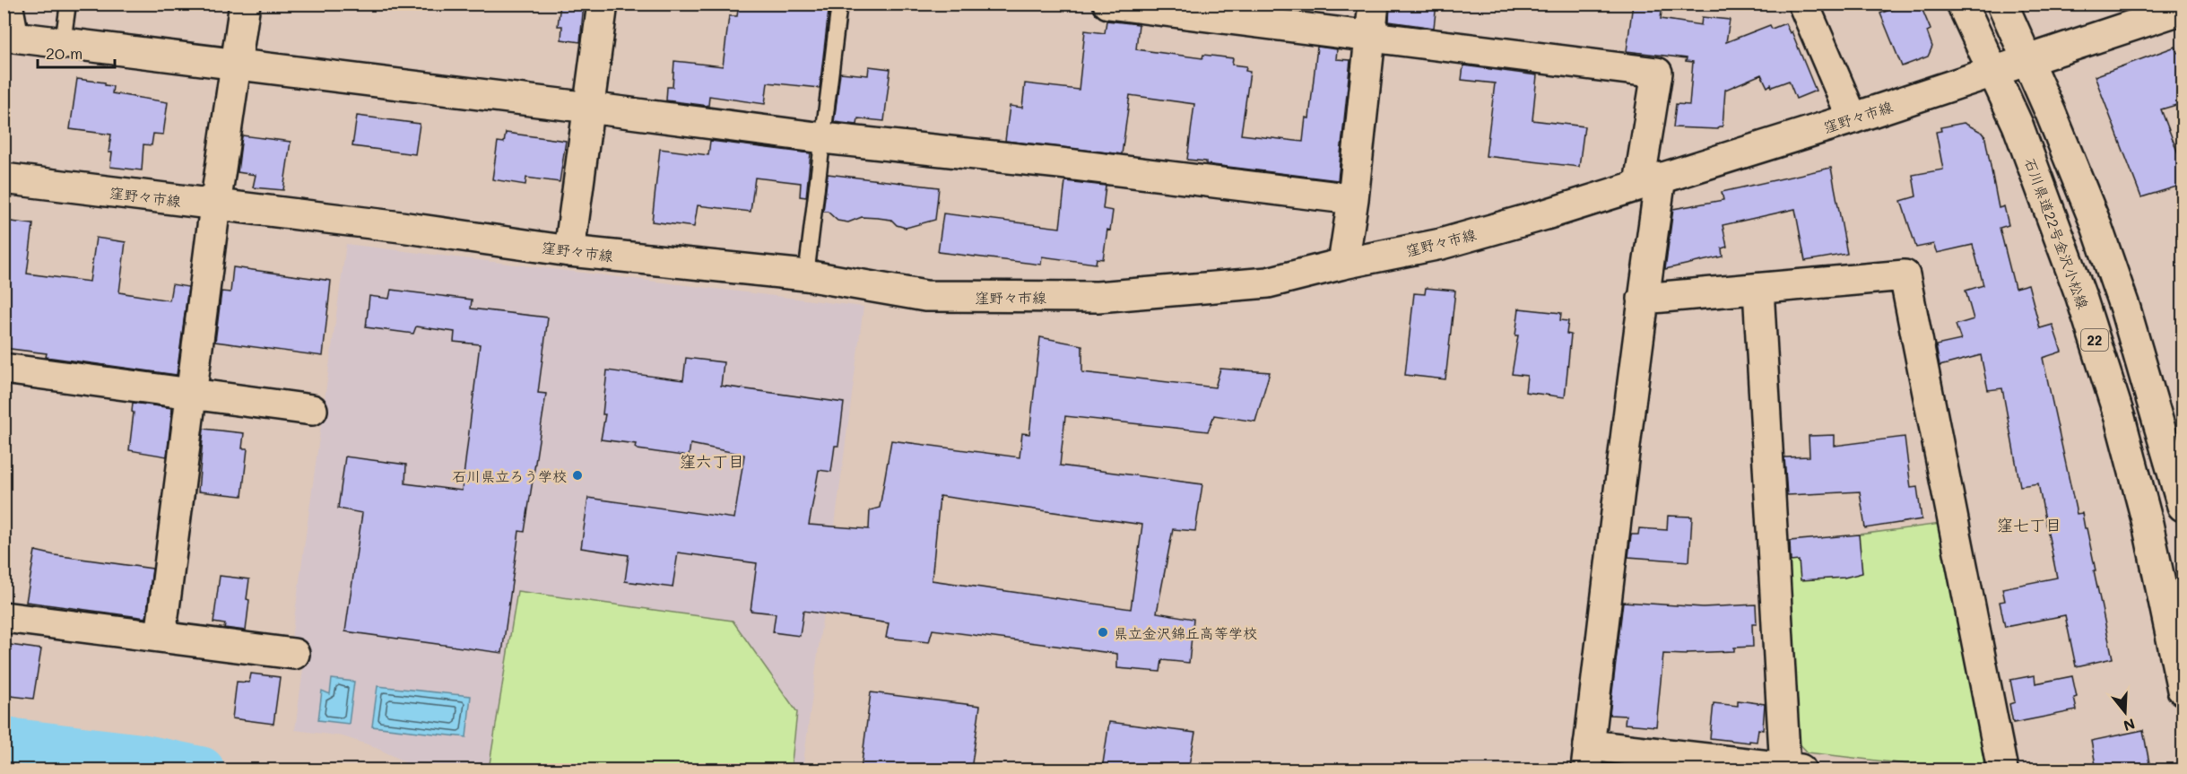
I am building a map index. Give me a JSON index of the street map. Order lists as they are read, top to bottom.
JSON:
{
  "streets": {
    "street": ["窪野々市線", "石川県道22号金沢小松線", "22"]
  },
  "crossings": [
    ["窪野々市線", "石川県道22号金沢小松線"]
  ],
  "districts": ["窪六丁目", "窪七丁目"],
  "places": ["石川県立ろう学校", "県立金沢錦丘高等学校"],
  "scale_bar": "20 m",
  "north": "bottom"
}
